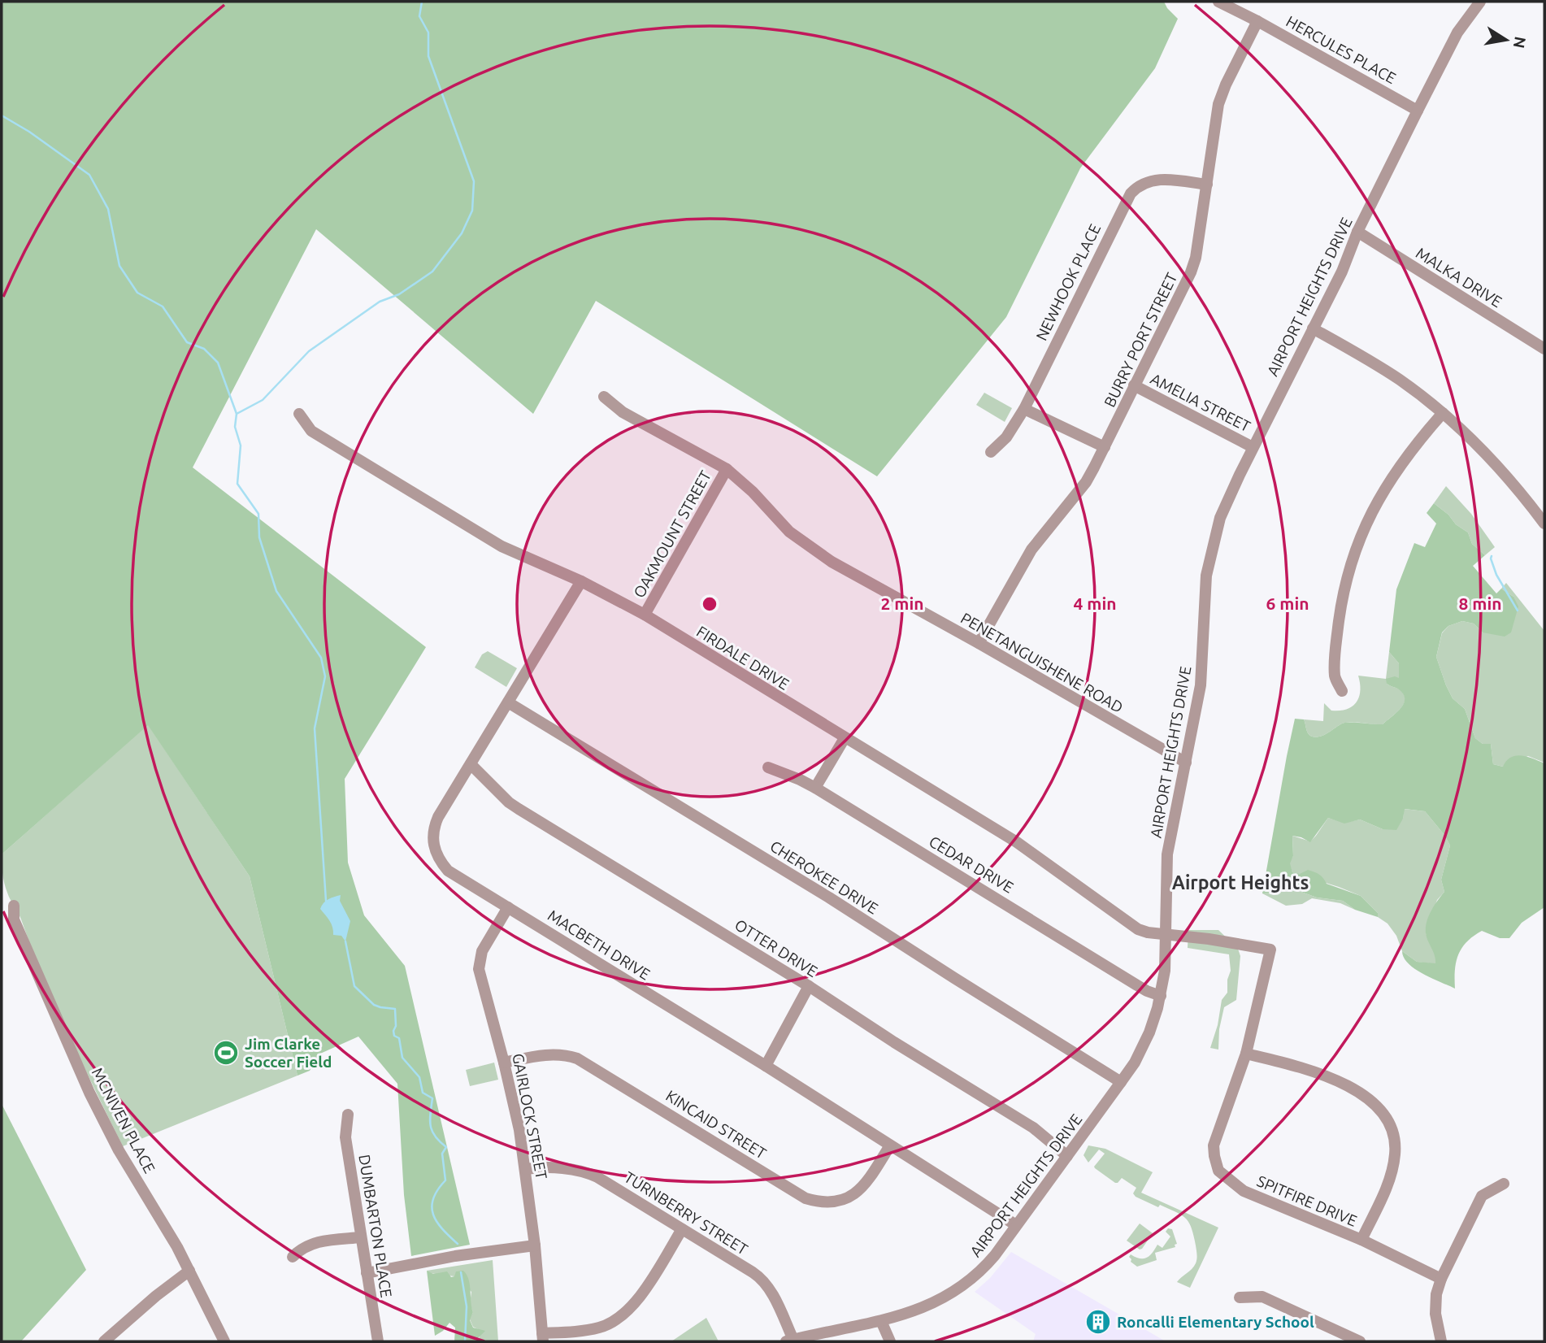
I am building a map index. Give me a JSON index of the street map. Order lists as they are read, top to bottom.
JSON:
{
  "streets": {
    "street": [
      "HERCULES PLACE",
      "MALKA DRIVE",
      "NEWHOOK PLACE",
      "AIRPORT HEIGHTS DRIVE",
      "BURRY PORT STREET",
      "AMELIA STREET",
      "OAKMOUNT STREET",
      "FIRDALE DRIVE",
      "PENETANGUISHENE ROAD",
      "CEDAR DRIVE",
      "CHEROKEE DRIVE",
      "MACBETH DRIVE",
      "OTTER DRIVE",
      "GAIRLOCK STREET",
      "MCNIVEN PLACE",
      "KINCAID STREET",
      "SPITFIRE DRIVE",
      "TURNBERRY STREET",
      "DUMBARTON PLACE"
    ]
  },
  "crossings": [
    ["HERCULES PLACE", "AIRPORT HEIGHTS DRIVE"],
    ["HERCULES PLACE", "BURRY PORT STREET"],
    ["MALKA DRIVE", "AIRPORT HEIGHTS DRIVE"],
    ["NEWHOOK PLACE", "BURRY PORT STREET"],
    ["AIRPORT HEIGHTS DRIVE", "AMELIA STREET"],
    ["AIRPORT HEIGHTS DRIVE", "FIRDALE DRIVE"],
    ["AIRPORT HEIGHTS DRIVE", "PENETANGUISHENE ROAD"],
    ["AIRPORT HEIGHTS DRIVE", "CEDAR DRIVE"],
    ["AIRPORT HEIGHTS DRIVE", "CHEROKEE DRIVE"],
    ["AIRPORT HEIGHTS DRIVE", "MACBETH DRIVE"],
    ["AIRPORT HEIGHTS DRIVE", "OTTER DRIVE"],
    ["AIRPORT HEIGHTS DRIVE", "TURNBERRY STREET"],
    ["BURRY PORT STREET", "AMELIA STREET"],
    ["BURRY PORT STREET", "PENETANGUISHENE ROAD"],
    ["OAKMOUNT STREET", "FIRDALE DRIVE"],
    ["OAKMOUNT STREET", "PENETANGUISHENE ROAD"],
    ["FIRDALE DRIVE", "MACBETH DRIVE"],
    ["FIRDALE DRIVE", "SPITFIRE DRIVE"],
    ["CHEROKEE DRIVE", "MACBETH DRIVE"],
    ["MACBETH DRIVE", "OTTER DRIVE"],
    ["MACBETH DRIVE", "GAIRLOCK STREET"],
    ["MACBETH DRIVE", "KINCAID STREET"],
    ["GAIRLOCK STREET", "KINCAID STREET"],
    ["GAIRLOCK STREET", "TURNBERRY STREET"]
  ],
  "districts": ["Airport Heights"],
  "places": {
    "sports": ["Jim Clarke Soccer Field"],
    "building": ["Roncalli Elementary School"]
  },
  "north": "right",
  "rings": [
    "2 min",
    "4 min",
    "6 min",
    "8 min"
  ]
}
